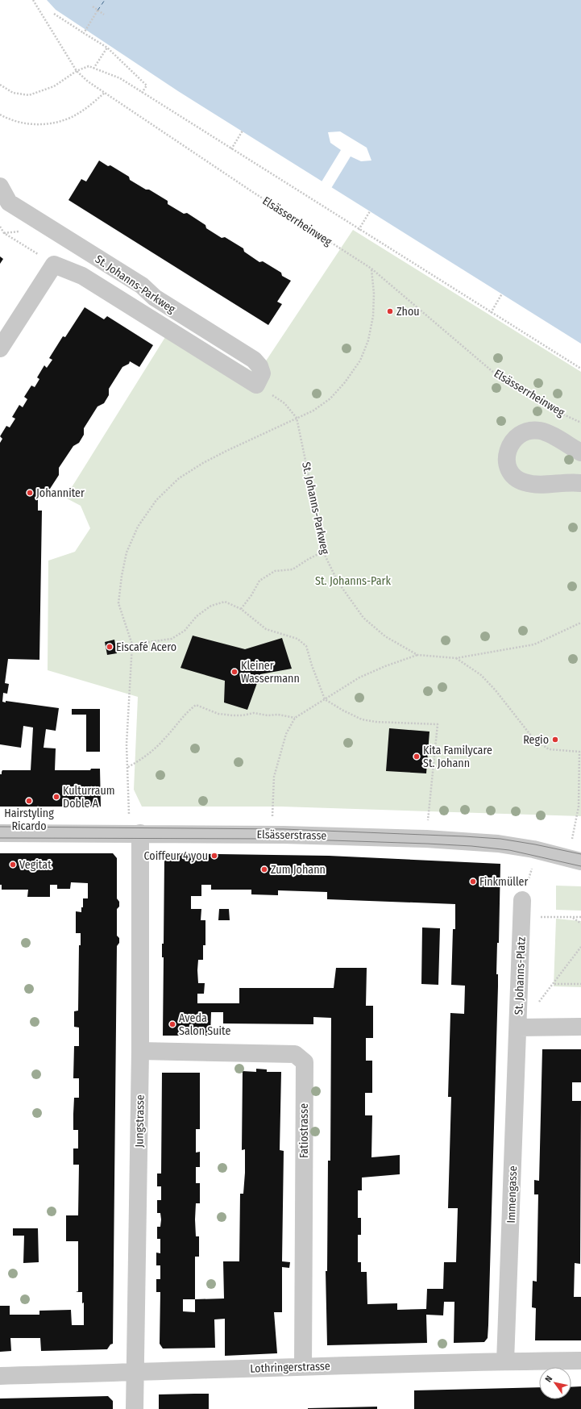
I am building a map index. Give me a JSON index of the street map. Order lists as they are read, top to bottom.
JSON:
{
  "streets": {
    "street": [
      "St. Johanns-Parkweg",
      "Elsässerstrasse",
      "St. Johanns-Platz",
      "Jungstrasse",
      "Fatiostrasse",
      "Immengasse",
      "Lothringerstrasse"
    ],
    "path": ["Elsässerrheinweg"]
  },
  "crossings": [
    ["Elsässerstrasse", "Jungstrasse"],
    ["St. Johanns-Platz", "Immengasse"],
    ["Jungstrasse", "Fatiostrasse"],
    ["Jungstrasse", "Lothringerstrasse"],
    ["Fatiostrasse", "Lothringerstrasse"],
    ["Immengasse", "Lothringerstrasse"]
  ],
  "parks": ["St. Johanns-Park"],
  "places": [
    "Zhou",
    "Johanniter",
    "Eiscafé Acero",
    "Kleiner Wassermann",
    "Regio",
    "Kita Familycare St. Johann",
    "Kulturraum Doble A",
    "Hairstyling Ricardo",
    "Coiffeur 4 you",
    "Vegitat",
    "Zum Johann",
    "Finkmüller",
    "Aveda Salon Suite"
  ],
  "north": "top left"
}
